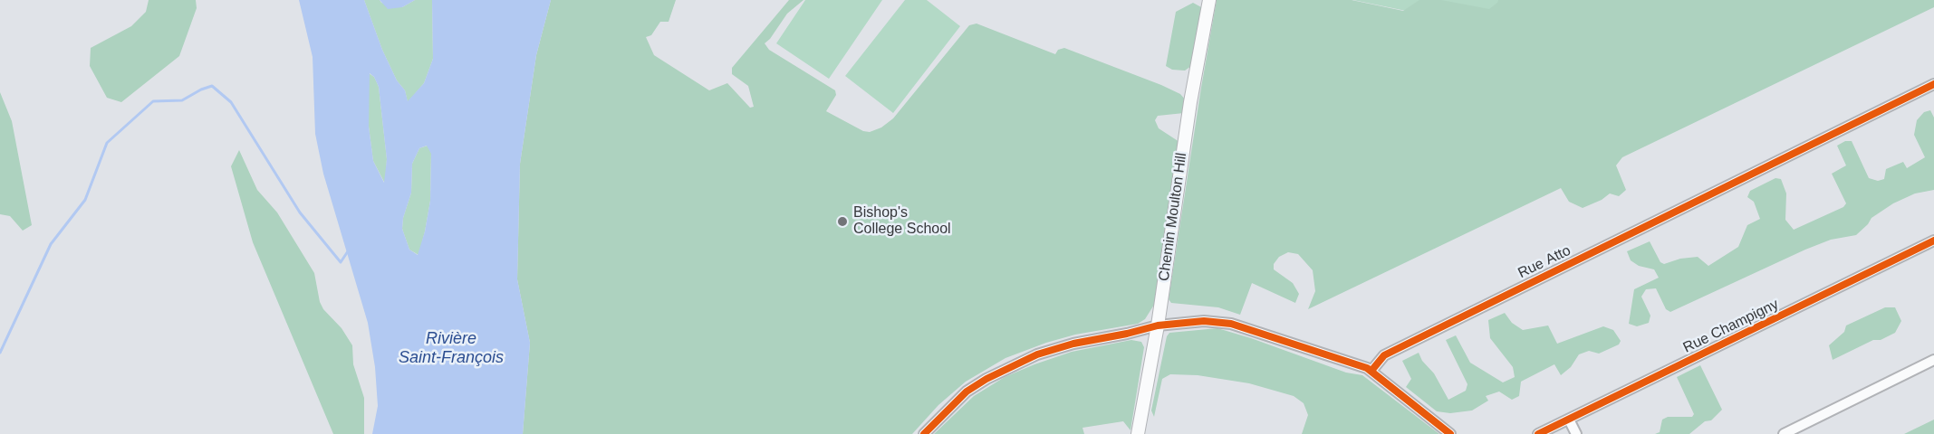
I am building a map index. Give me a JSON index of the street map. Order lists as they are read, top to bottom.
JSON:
{
  "streets": {
    "street": ["Chemin Moulton Hill", "Rue Atto", "Rue Champigny"]
  },
  "water": ["Rivière Saint-François"],
  "places": ["Bishop's College School"]
}
